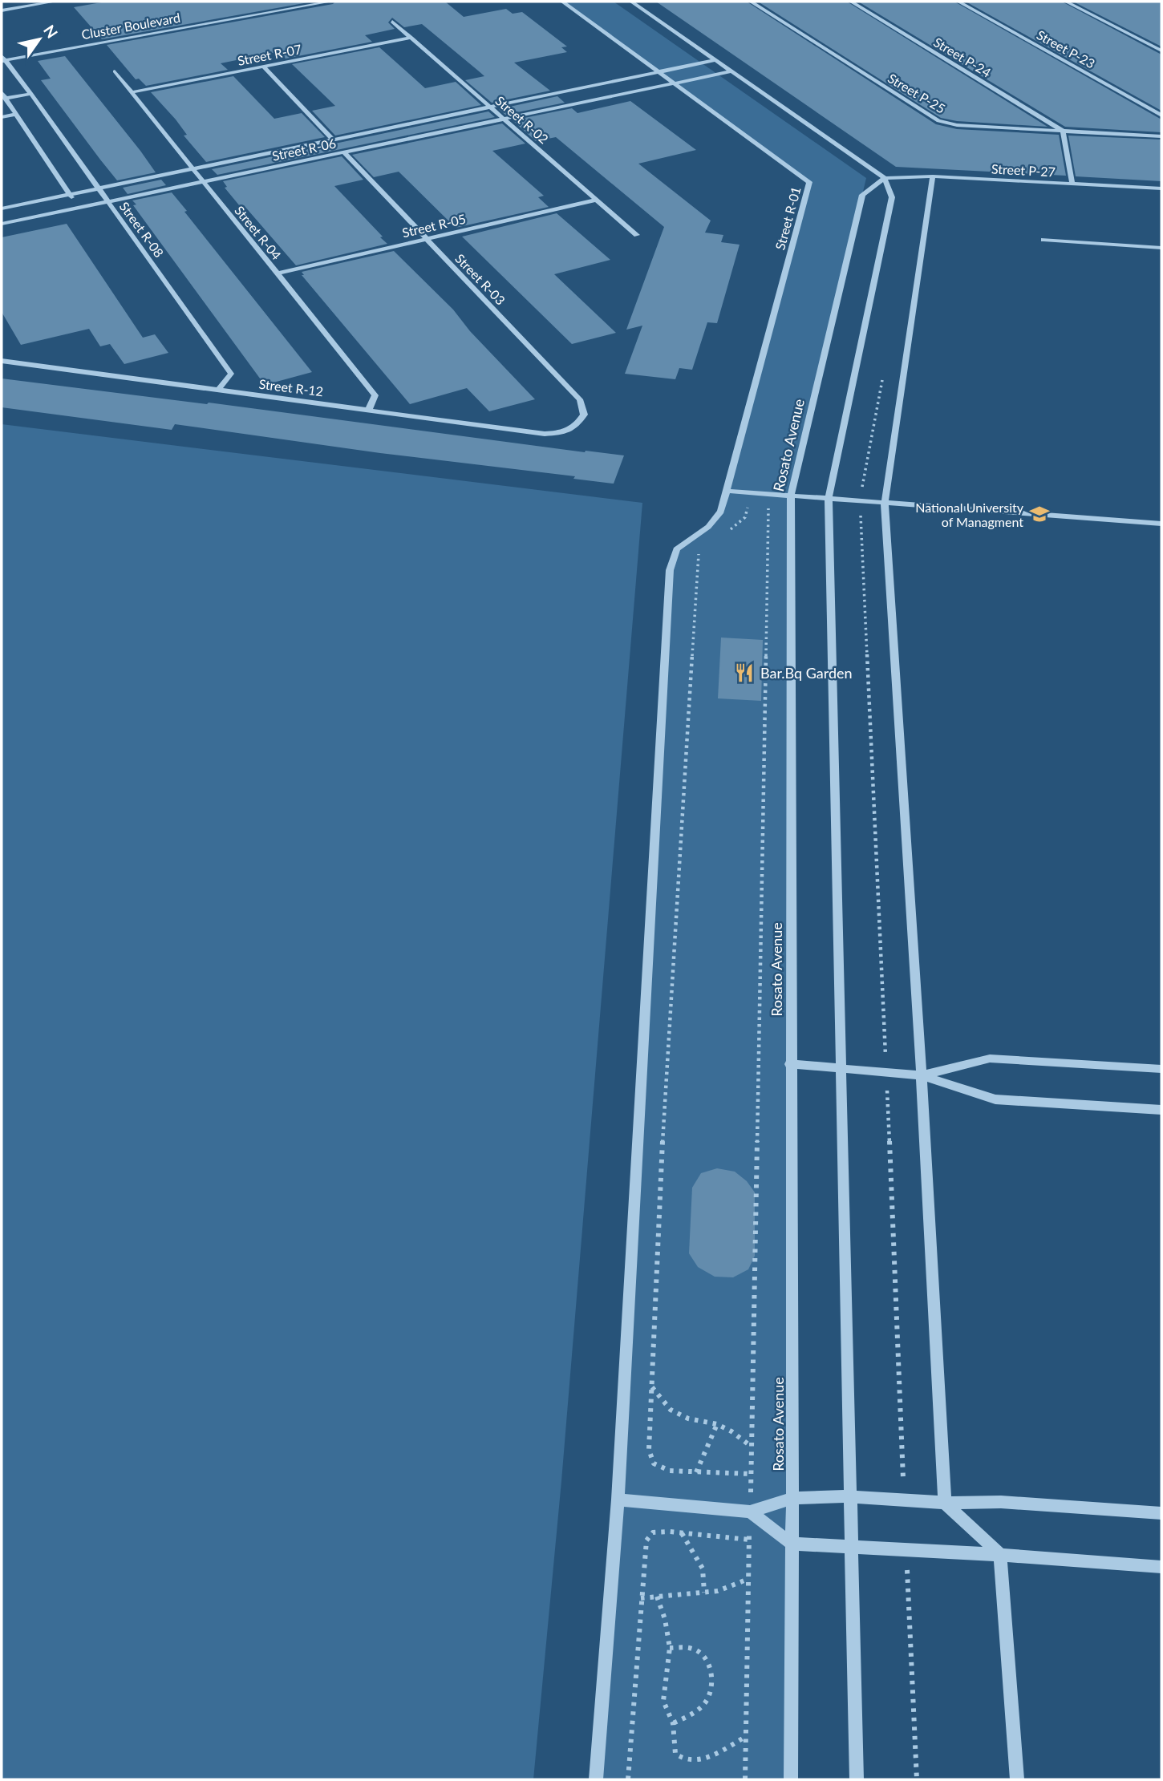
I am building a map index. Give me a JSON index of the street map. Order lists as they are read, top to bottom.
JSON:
{
  "streets": {
    "street": [
      "Cluster Boulevard",
      "Street P-23",
      "Street R-07",
      "Street P-24",
      "Street P-25",
      "Street R-02",
      "Street R-06",
      "Street P-27",
      "Street R-01",
      "Street R-05",
      "Street R-08",
      "Street R-04",
      "Street R-03",
      "Street R-12",
      "Rosato Avenue"
    ]
  },
  "crossings": [
    ["Cluster Boulevard", "Street R-08"],
    ["Street R-07", "Street R-02"],
    ["Street R-07", "Street R-04"],
    ["Street P-24", "Street P-25"],
    ["Street R-02", "Street R-06"],
    ["Street R-02", "Street R-05"],
    ["Street R-06", "Street R-01"],
    ["Street R-06", "Street R-08"],
    ["Street R-06", "Street R-04"],
    ["Street R-06", "Street R-03"],
    ["Street P-27", "Rosato Avenue"],
    ["Street R-05", "Street R-04"],
    ["Street R-05", "Street R-03"],
    ["Street R-08", "Street R-12"],
    ["Street R-04", "Street R-12"],
    ["Street R-03", "Street R-12"]
  ],
  "places": {
    "school or university": ["National University of Managment"],
    "restaurant": ["Bar.Bq Garden"]
  },
  "north": "top right"
}
